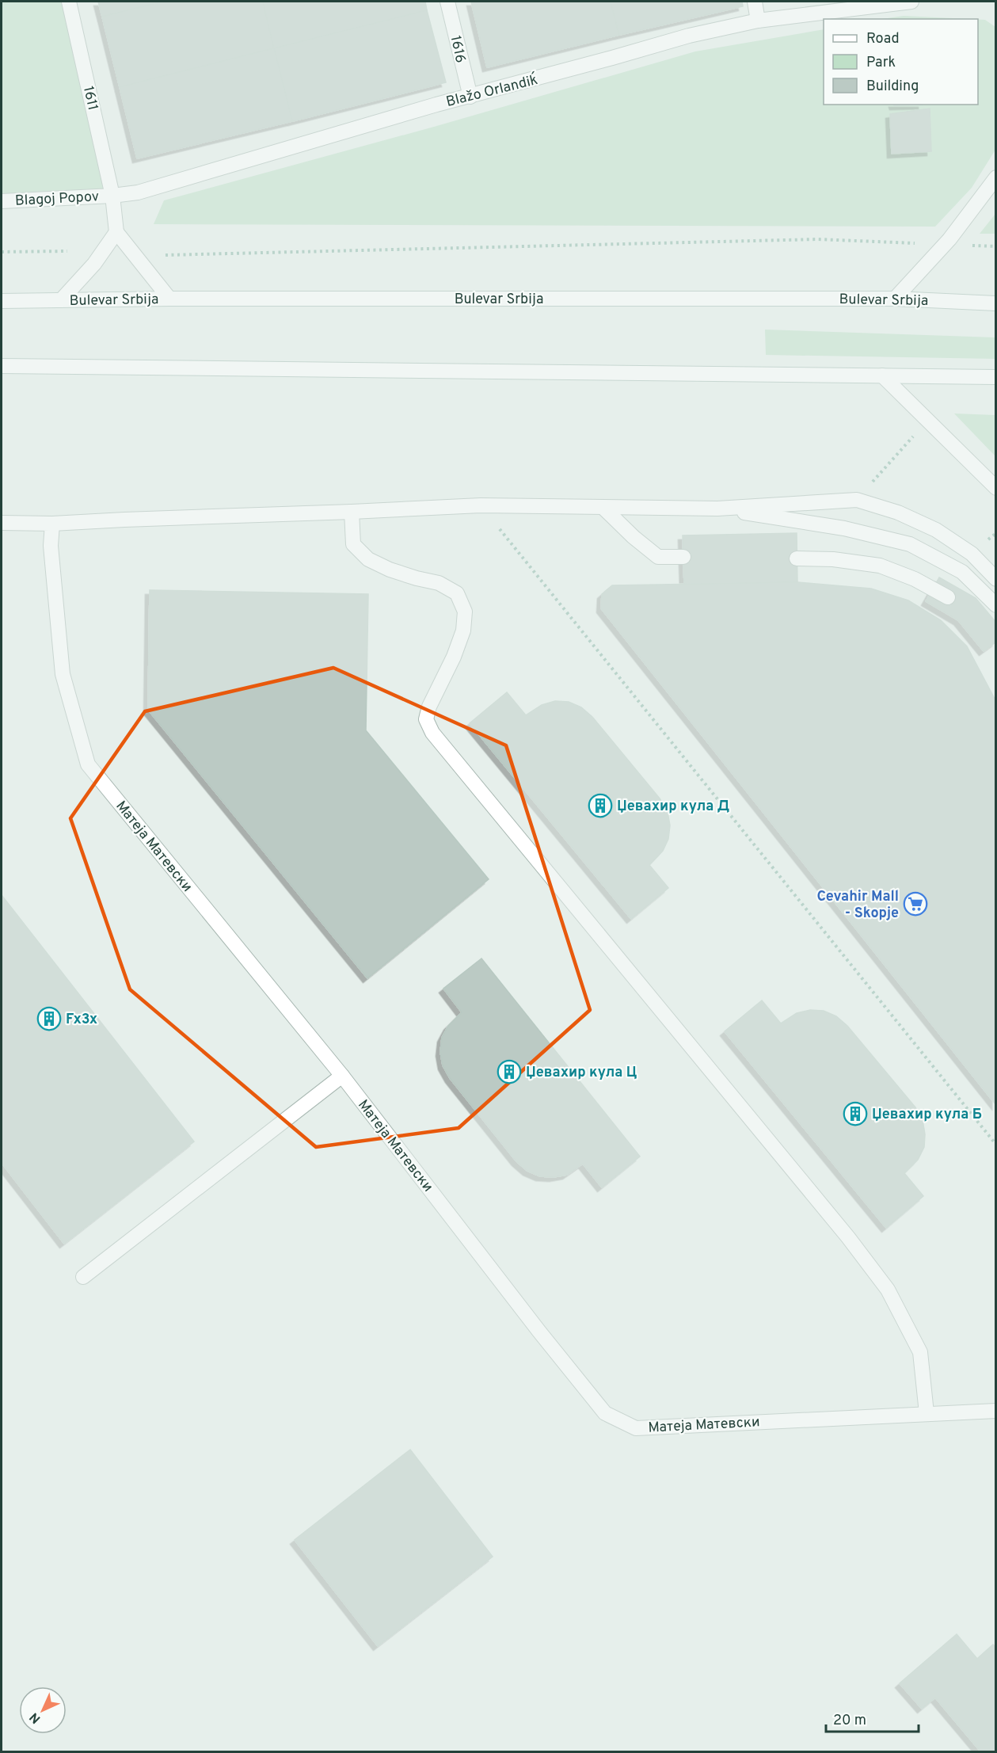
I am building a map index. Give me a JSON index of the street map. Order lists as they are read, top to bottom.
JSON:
{
  "streets": {
    "street": [
      "1616",
      "Blažo Orlandiḱ",
      "1611",
      "Blagoj Popov",
      "Bulevar Srbija",
      "Матеја Матевски"
    ]
  },
  "crossings": [
    ["1616", "Blažo Orlandiḱ"],
    ["Blažo Orlandiḱ", "1611"],
    ["Blažo Orlandiḱ", "Blagoj Popov"],
    ["1611", "Blagoj Popov"]
  ],
  "places": {
    "building": [
      "Џевахир кула Д",
      "Fx3x",
      "Џевахир кула Ц",
      "Џевахир кула Б"
    ],
    "supermarket": ["Cevahir Mall - Skopje"]
  },
  "legend": ["Road", "Park", "Building"],
  "scale_bar": "20 m",
  "north": "bottom left"
}
